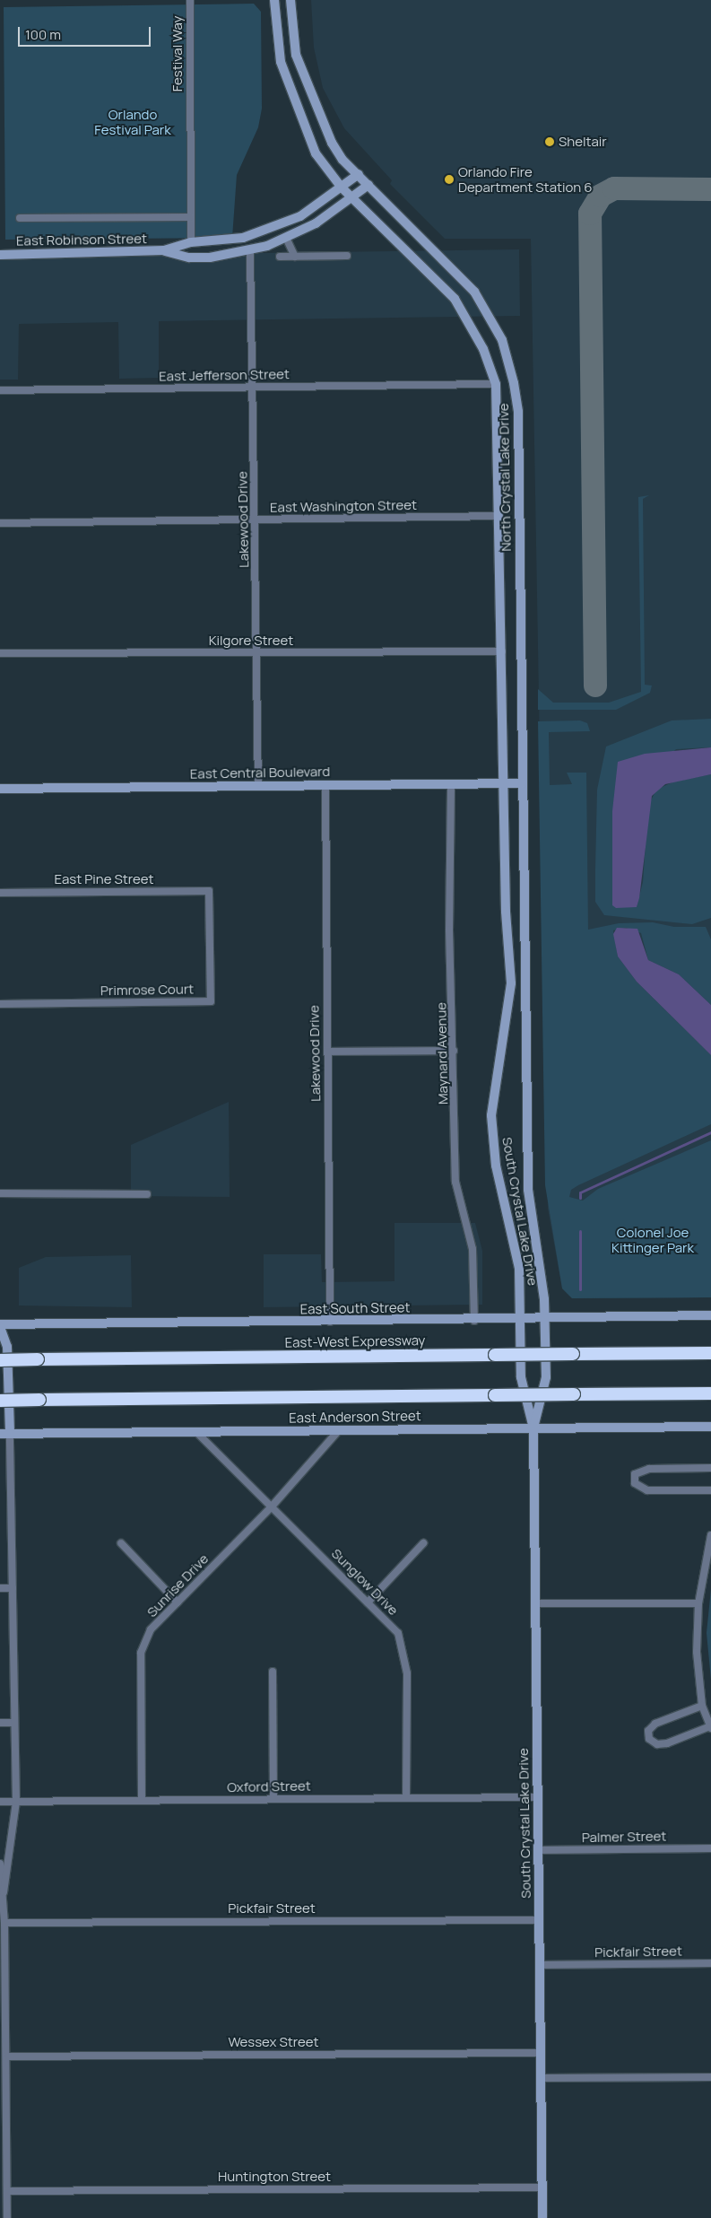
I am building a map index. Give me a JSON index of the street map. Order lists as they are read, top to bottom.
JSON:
{
  "streets": {
    "highway": ["East-West Expressway"],
    "main road": [
      "East Robinson Street",
      "North Crystal Lake Drive",
      "East Central Boulevard",
      "South Crystal Lake Drive",
      "East South Street",
      "East Anderson Street"
    ],
    "street": [
      "Festival Way",
      "East Jefferson Street",
      "East Washington Street",
      "Lakewood Drive",
      "Kilgore Street",
      "East Pine Street",
      "Primrose Court",
      "Maynard Avenue",
      "Sunglow Drive",
      "Sunrise Drive",
      "Oxford Street",
      "Palmer Street",
      "Pickfair Street",
      "Wessex Street",
      "Huntington Street"
    ]
  },
  "crossings": [
    ["Festival Way", "East Robinson Street"],
    ["East Robinson Street", "North Crystal Lake Drive"],
    ["East Robinson Street", "Lakewood Drive"],
    ["East Jefferson Street", "North Crystal Lake Drive"],
    ["East Jefferson Street", "Lakewood Drive"],
    ["North Crystal Lake Drive", "East Washington Street"],
    ["North Crystal Lake Drive", "Kilgore Street"],
    ["North Crystal Lake Drive", "East Central Boulevard"],
    ["North Crystal Lake Drive", "South Crystal Lake Drive"],
    ["East Washington Street", "Lakewood Drive"],
    ["Lakewood Drive", "Kilgore Street"],
    ["Lakewood Drive", "East Central Boulevard"],
    ["Lakewood Drive", "East South Street"],
    ["East Central Boulevard", "Maynard Avenue"],
    ["East Central Boulevard", "South Crystal Lake Drive"],
    ["East Pine Street", "Primrose Court"],
    ["Maynard Avenue", "East South Street"],
    ["South Crystal Lake Drive", "East South Street"],
    ["South Crystal Lake Drive", "East Anderson Street"],
    ["South Crystal Lake Drive", "Oxford Street"],
    ["South Crystal Lake Drive", "Palmer Street"],
    ["South Crystal Lake Drive", "Pickfair Street"],
    ["South Crystal Lake Drive", "Wessex Street"],
    ["South Crystal Lake Drive", "Huntington Street"],
    ["East Anderson Street", "Sunglow Drive"],
    ["East Anderson Street", "Sunrise Drive"],
    ["Sunglow Drive", "Sunrise Drive"],
    ["Sunglow Drive", "Oxford Street"],
    ["Sunrise Drive", "Oxford Street"]
  ],
  "parks": ["Orlando Festival Park", "Colonel Joe Kittinger Park"],
  "places": ["Sheltair", "Orlando Fire Department Station 6"],
  "scale_bar": "100 m"
}
